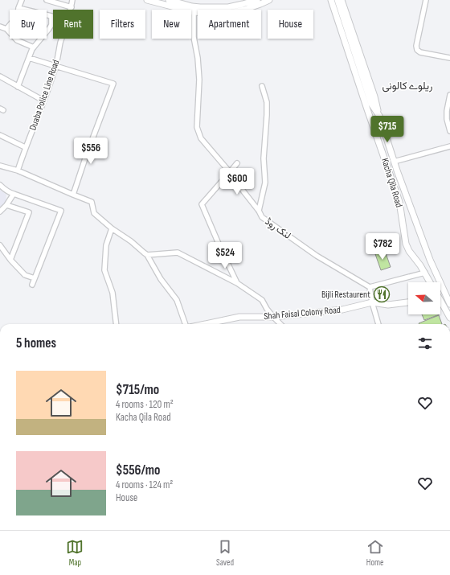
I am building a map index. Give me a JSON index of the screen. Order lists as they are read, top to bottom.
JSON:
{
  "streets": {
    "street": [
      "Duaba Police Line Road",
      "Kacha Qila Road",
      "لنک روڈ",
      "Shah Faisal Colony Road"
    ]
  },
  "districts": ["ریلوے کالونی"],
  "places": {
    "restaurant": ["Bijli Restaurent"]
  },
  "north": "left",
  "page": {
    "chip": [
      "Buy",
      "Rent",
      "Filters",
      "New",
      "Apartment",
      "House"
    ],
    "price": [
      "$715",
      "$556",
      "$600",
      "$782",
      "$524"
    ],
    "heading": "5 homes",
    "list": [
      {
        "name": "$715/mo",
        "note": "4 rooms · 120 m² · Kacha Qila Road"
      },
      {
        "name": "$556/mo",
        "note": "4 rooms · 124 m² · House"
      }
    ],
    "tabs": ["Map", "Saved", "Home"]
  }
}
